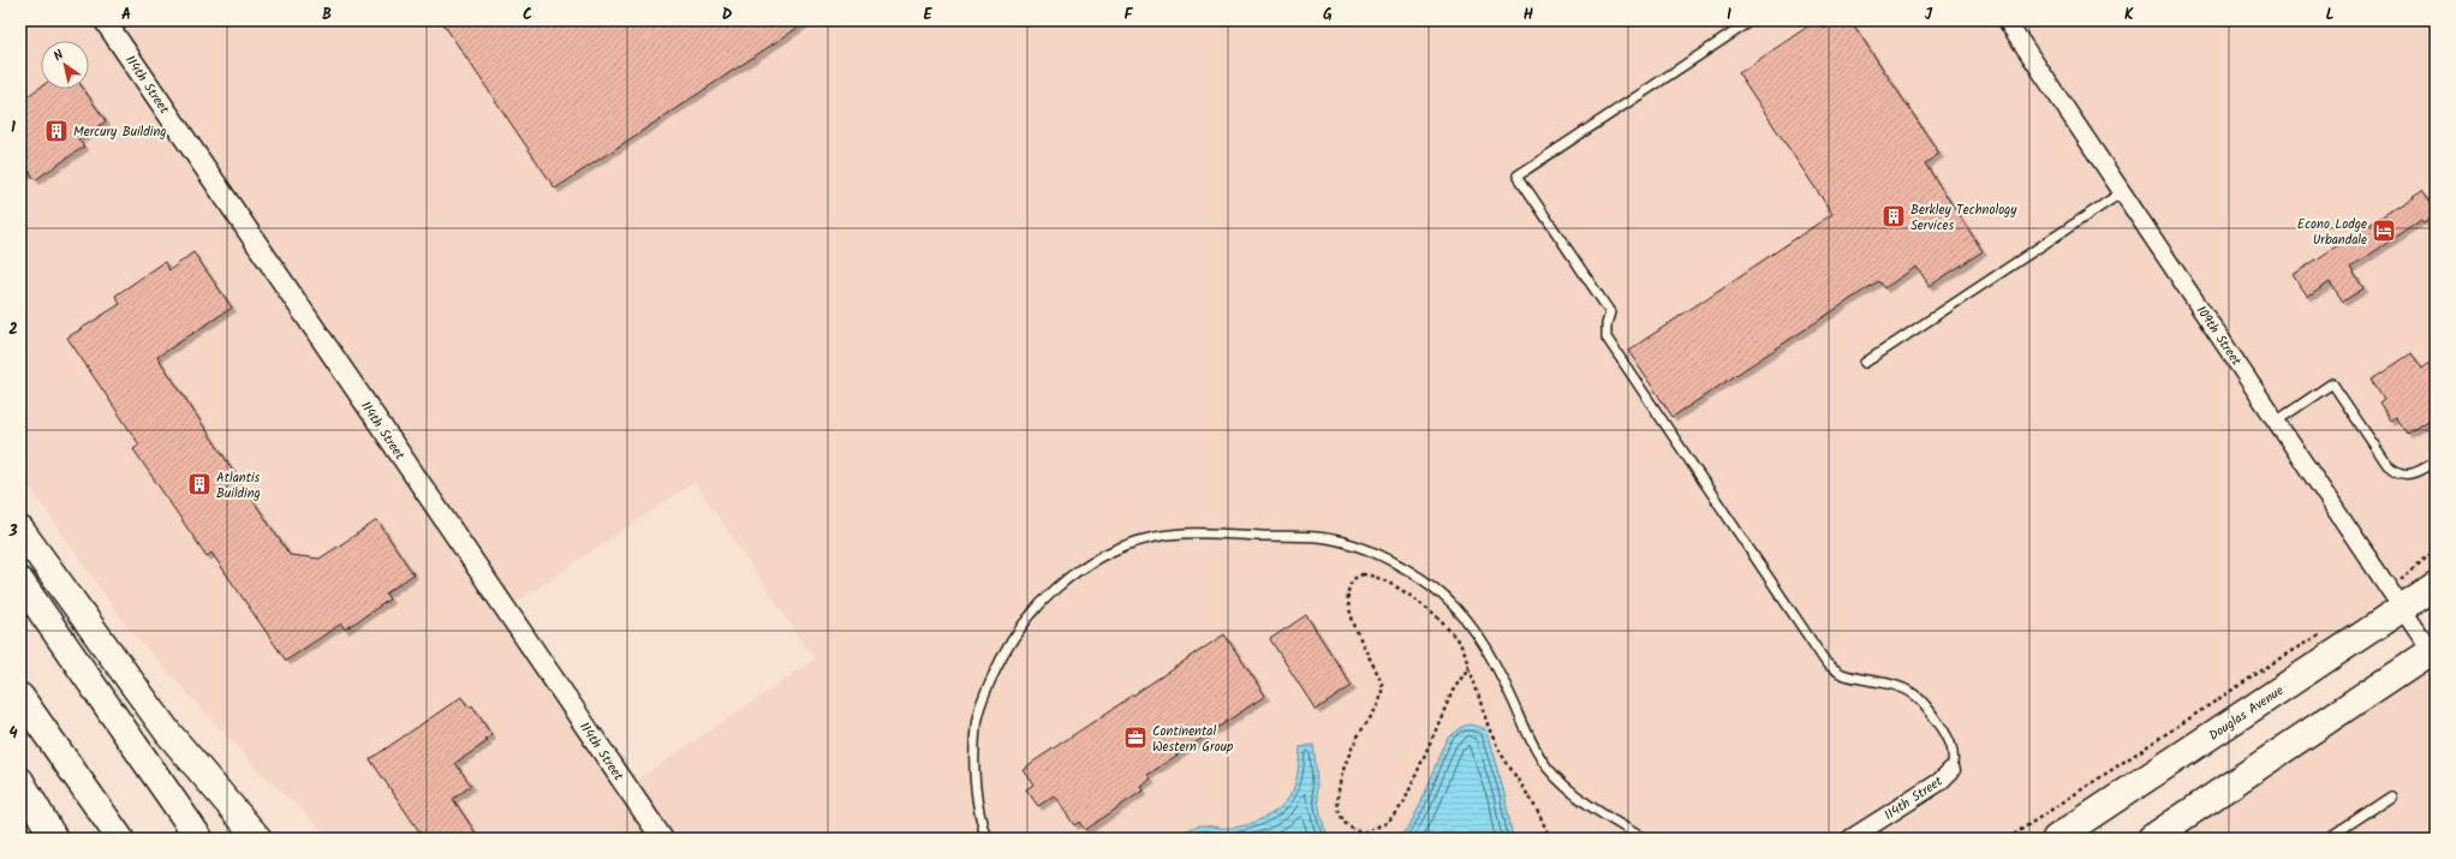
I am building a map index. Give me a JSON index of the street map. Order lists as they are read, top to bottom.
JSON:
{
  "streets": {
    "main road": ["Douglas Avenue"],
    "street": ["114th Street", "109th Street"]
  },
  "crossings": [
    ["109th Street", "Douglas Avenue"]
  ],
  "places": {
    "building": ["Mercury Building", "Berkley Technology Services", "Atlantis Building"],
    "hotel": ["Econo Lodge Urbandale"],
    "office": ["Continental Western Group"]
  },
  "north": "top left",
  "grid": {
    "columns": [
      "A",
      "B",
      "C",
      "D",
      "E",
      "F",
      "G",
      "H",
      "I",
      "J",
      "K",
      "L"
    ],
    "rows": [
      "1",
      "2",
      "3",
      "4"
    ]
  }
}
